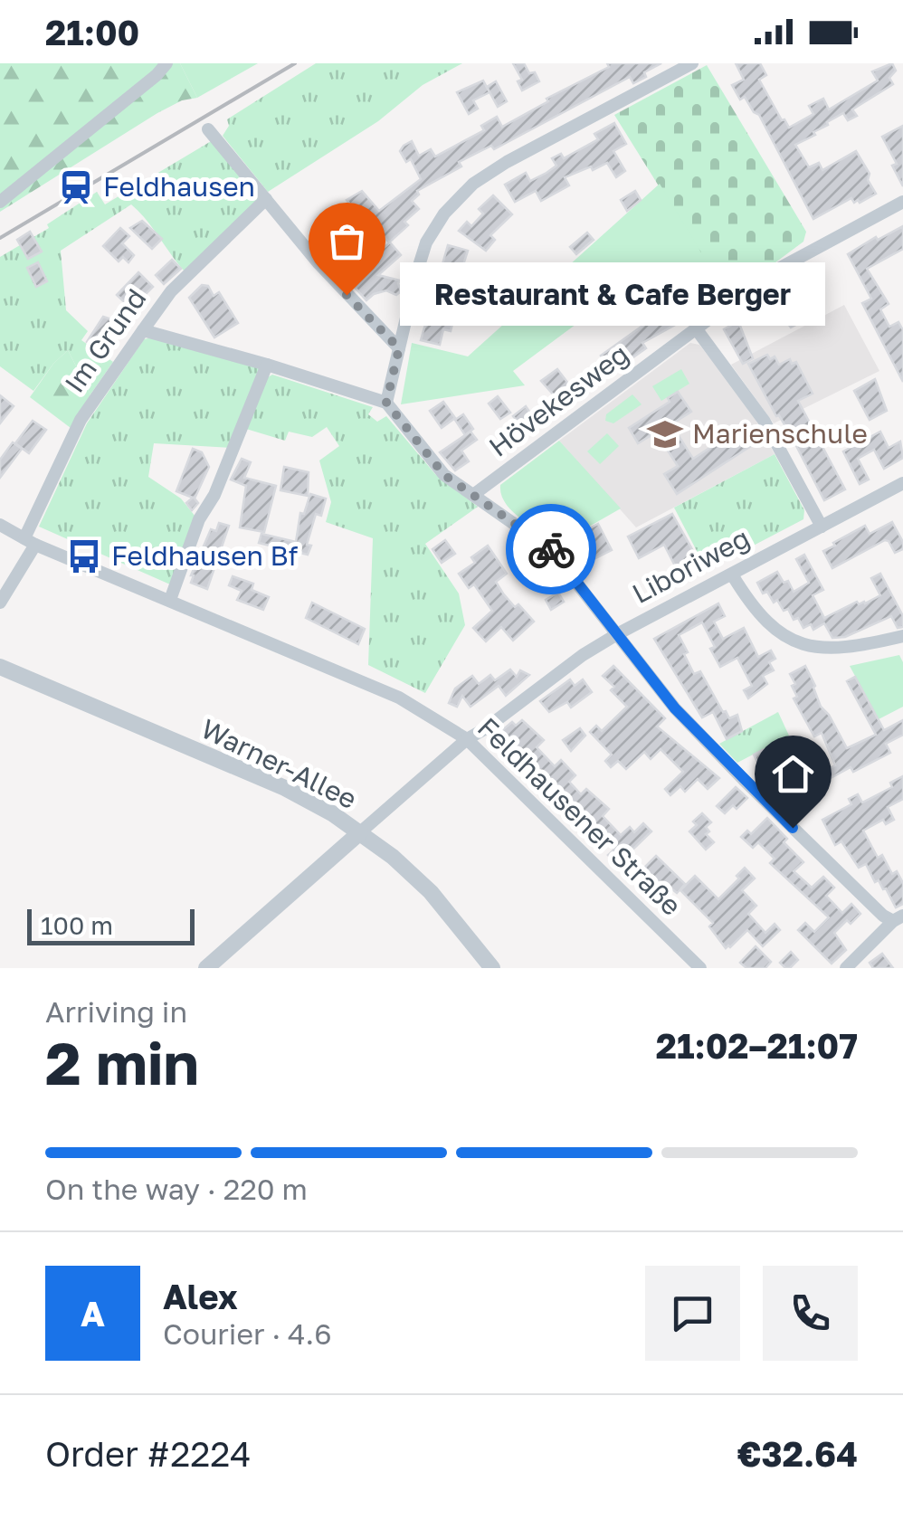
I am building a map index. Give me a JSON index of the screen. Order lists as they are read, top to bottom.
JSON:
{
  "streets": {
    "street": [
      "Im Grund",
      "Hövekesweg",
      "Liboriweg",
      "Warner-Allee",
      "Feldhausener Straße"
    ]
  },
  "crossings": [
    ["Im Grund", "Feldhausener Straße"],
    ["Liboriweg", "Warner-Allee"],
    ["Liboriweg", "Feldhausener Straße"]
  ],
  "places": {
    "station": ["Feldhausen"],
    "other": ["Restaurant & Cafe Berger"],
    "school or university": ["Marienschule"],
    "bus stop": ["Feldhausen Bf"]
  },
  "scale_bar": "100 m",
  "page": {
    "status": "21:00",
    "bubble": "Restaurant & Cafe Berger",
    "scale": "100 m",
    "heading": ["2 min", "Arriving in", "21:02–21:07"],
    "panel": [
      "Alex",
      "Courier · 4.6",
      "Order #2224",
      "€32.64"
    ],
    "bar": "On the way · 220 m",
    "round": "A"
  }
}
